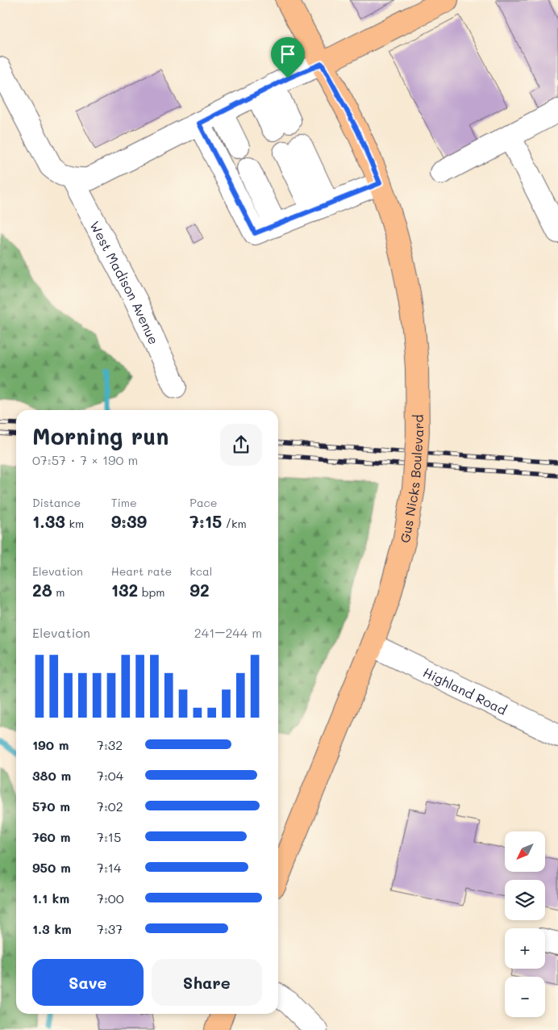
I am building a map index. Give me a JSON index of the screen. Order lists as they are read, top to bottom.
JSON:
{
  "streets": {
    "main road": ["Gus Nicks Boulevard"],
    "street": ["West Madison Avenue", "Highland Road"]
  },
  "crossings": [
    ["Gus Nicks Boulevard", "Highland Road"]
  ],
  "north": "bottom left",
  "page": {
    "heading": ["Morning run", "07:57 · 7 × 190 m"],
    "stats": [
      ["Distance", "1.33 km"],
      ["Time", "9:39"],
      ["Pace", "7:15 /km"],
      ["Elevation", "28 m"],
      ["Heart rate", "132 bpm"],
      ["kcal", "92"]
    ],
    "chart": ["Elevation", "241–244 m"],
    "list": [
      {
        "name": "190 m",
        "note": "7:32"
      },
      {
        "name": "380 m",
        "note": "7:04"
      },
      {
        "name": "570 m",
        "note": "7:02"
      },
      {
        "name": "760 m",
        "note": "7:15"
      },
      {
        "name": "950 m",
        "note": "7:14"
      },
      {
        "name": "1.1 km",
        "note": "7:00"
      },
      {
        "name": "1.3 km",
        "note": "7:37"
      }
    ],
    "map_buttons": ["+", "−"],
    "buttons": ["Save", "Share"]
  }
}
